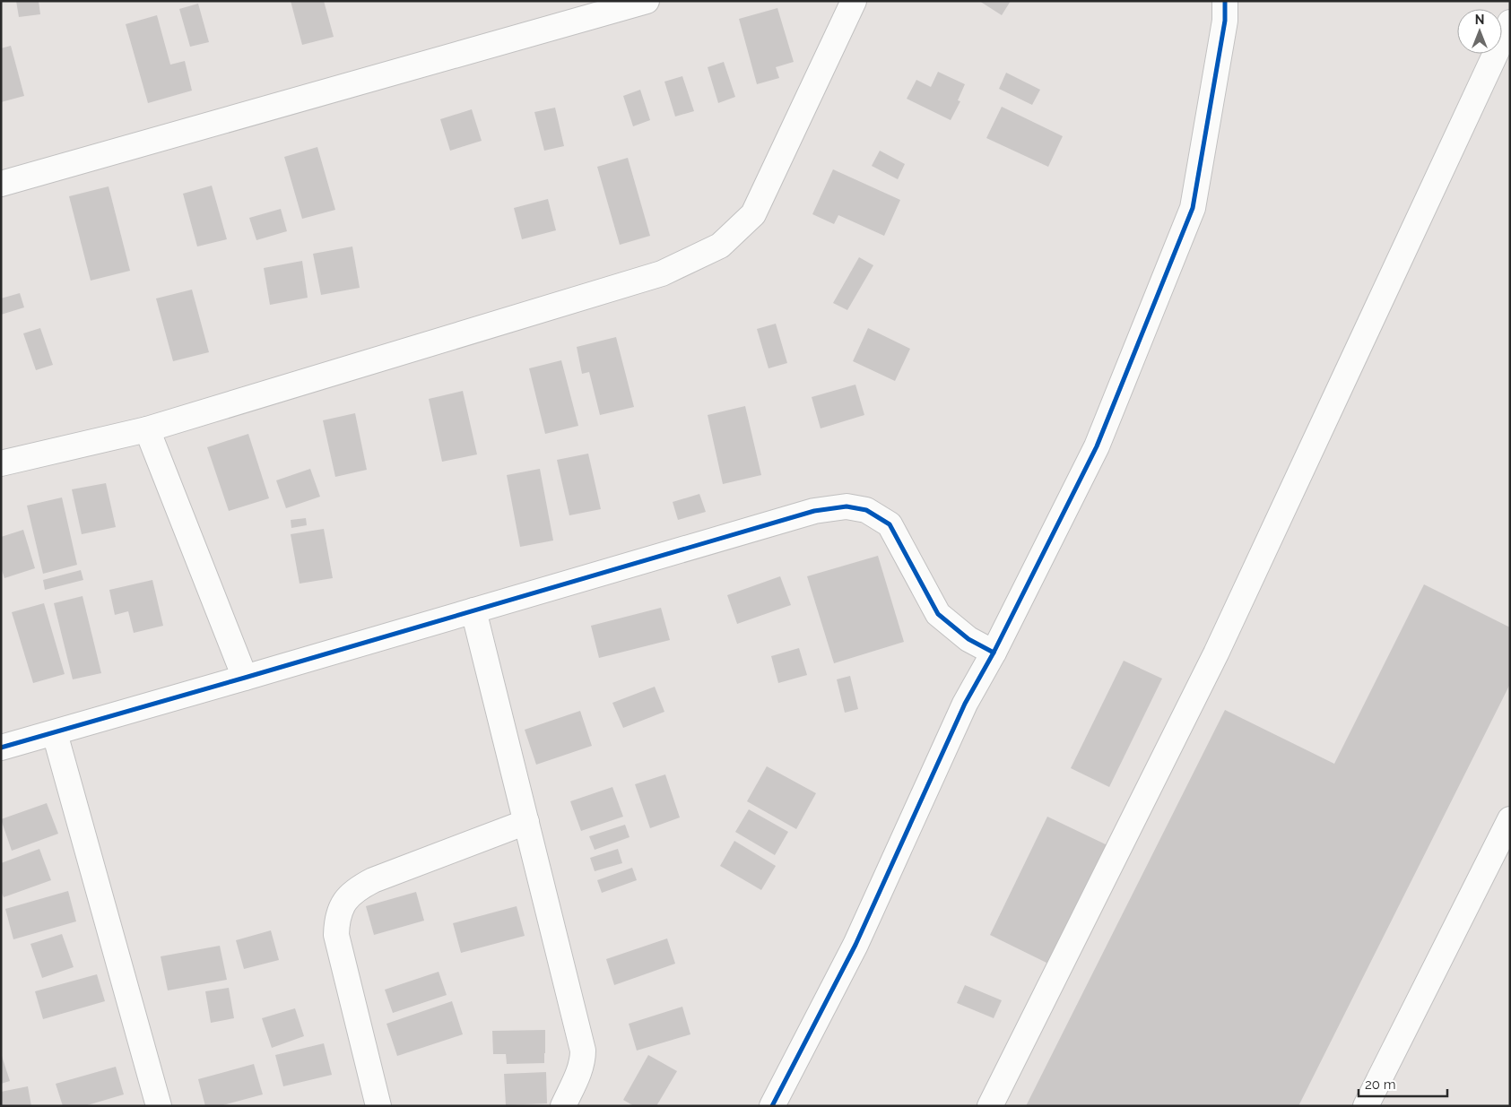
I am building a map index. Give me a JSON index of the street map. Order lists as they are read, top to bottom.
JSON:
{
  "scale_bar": "20 m",
  "north": "top"
}
